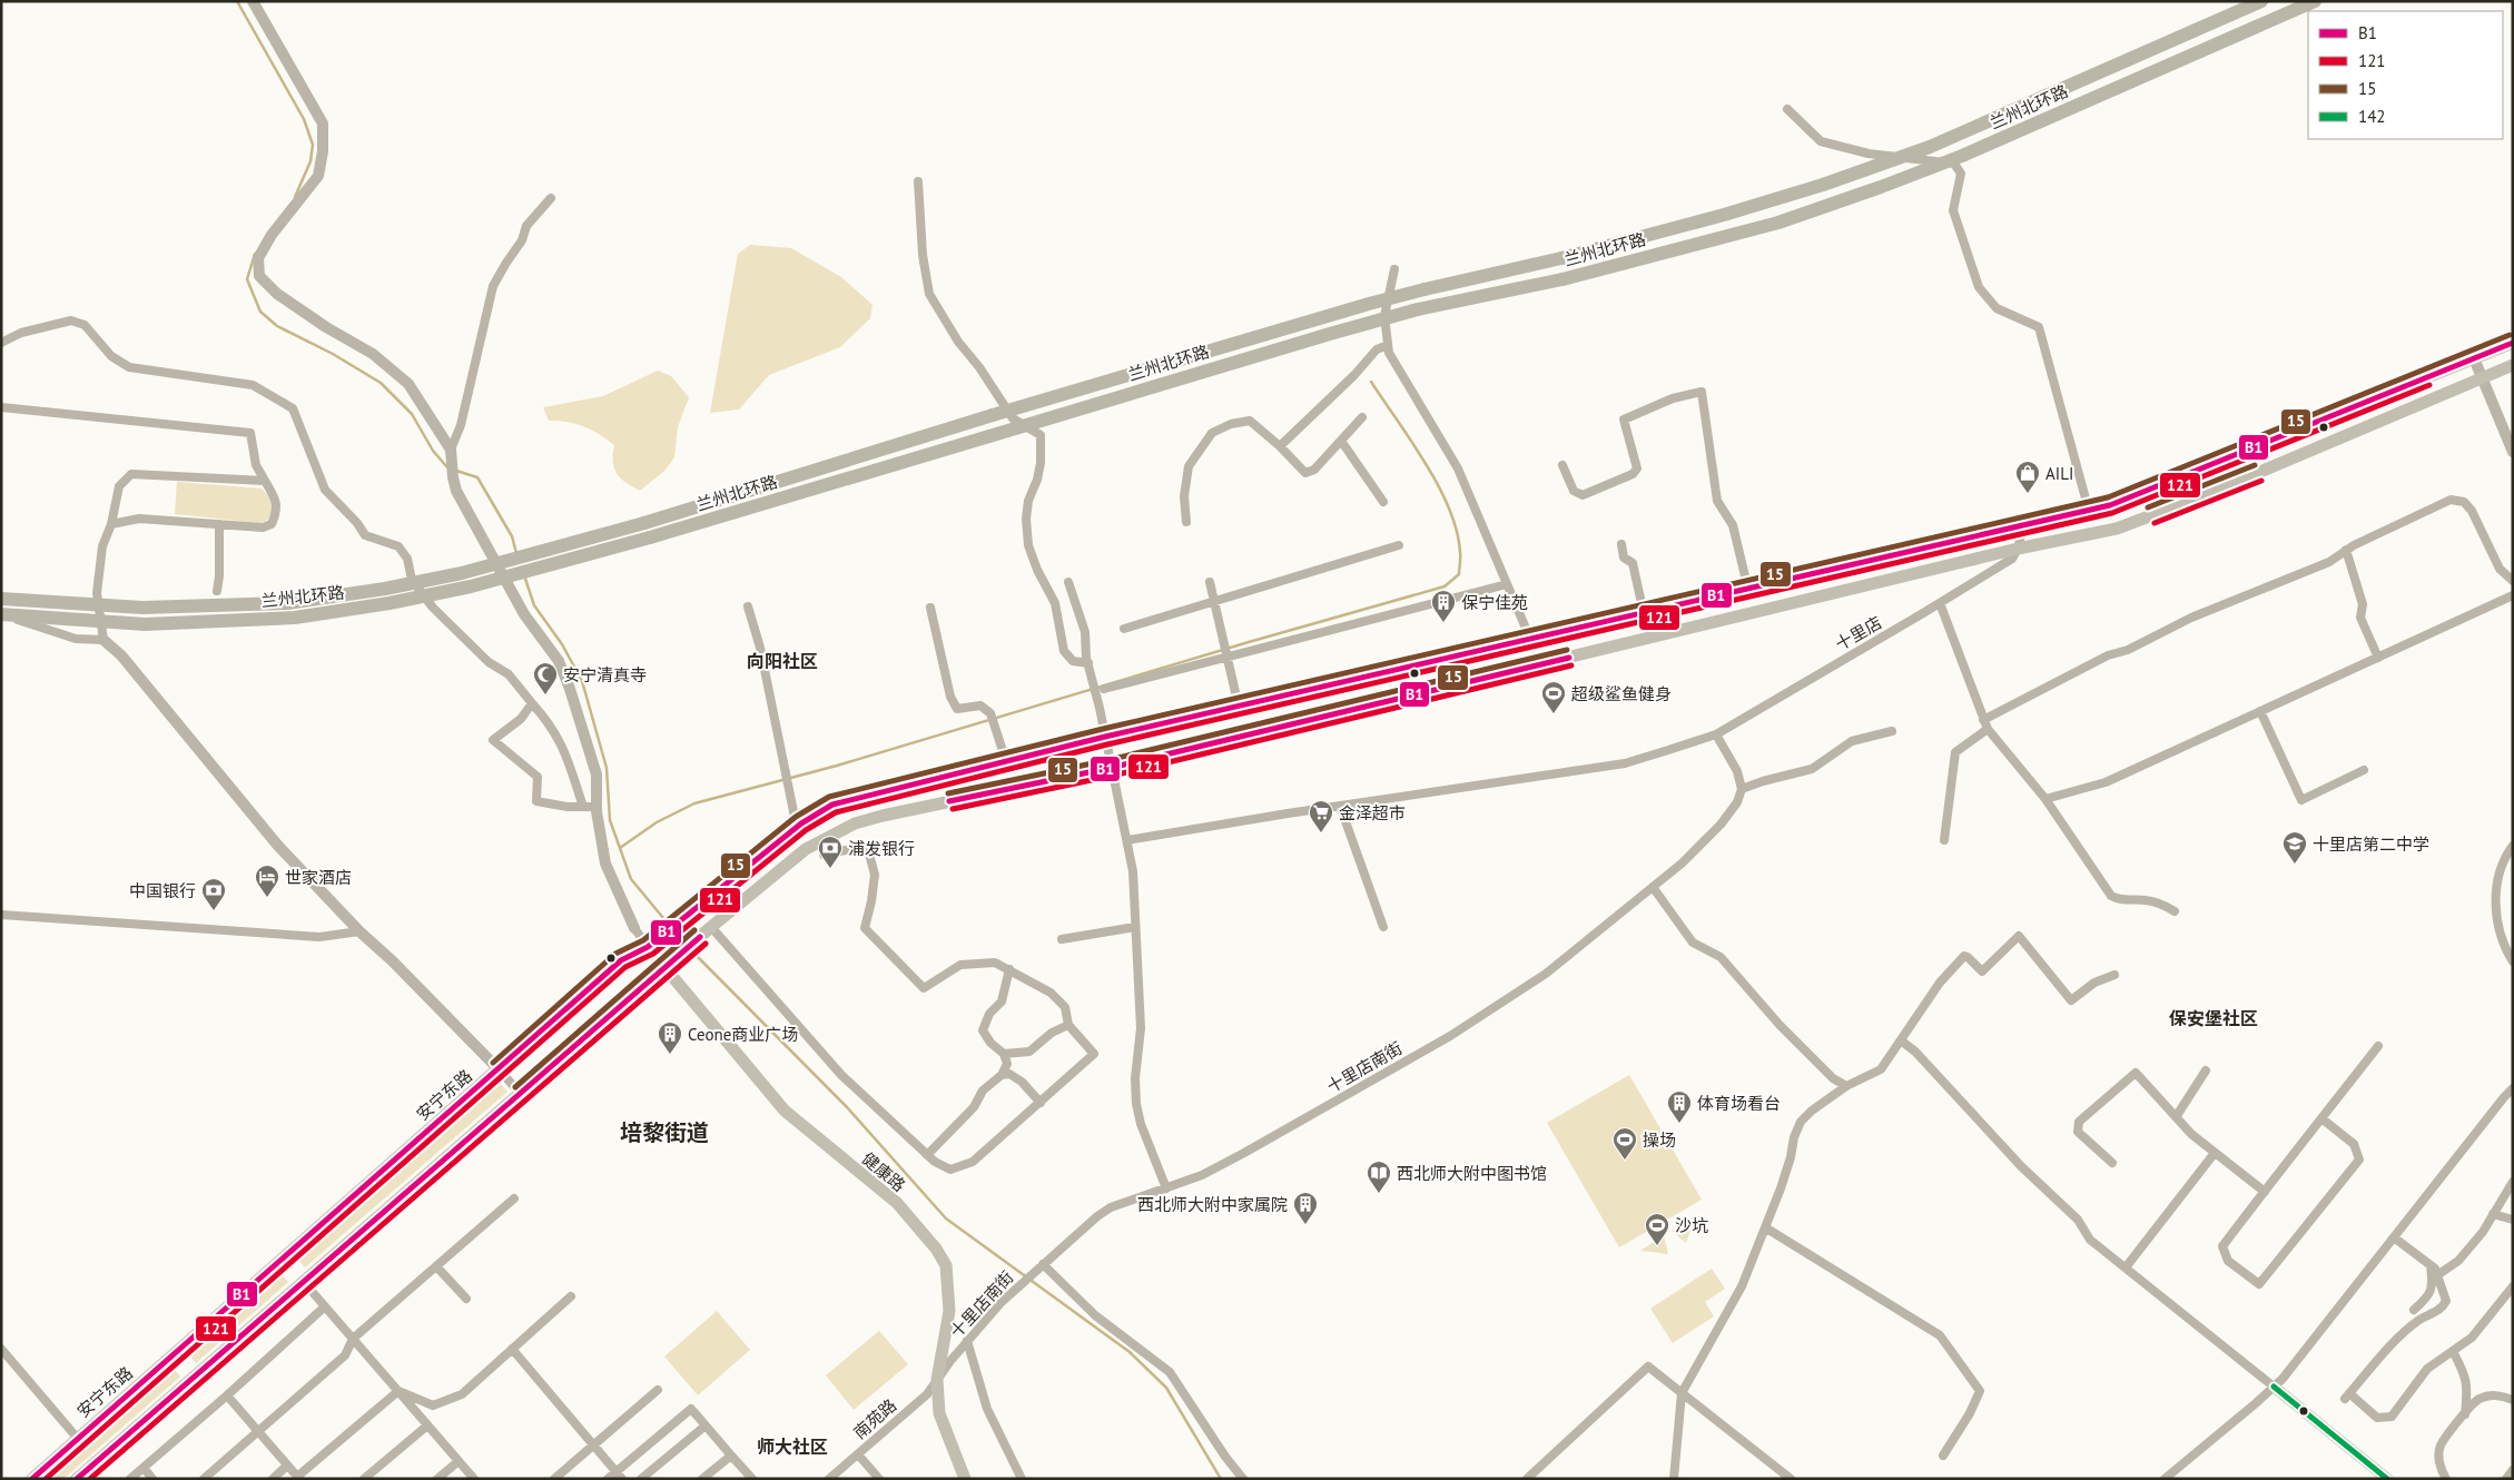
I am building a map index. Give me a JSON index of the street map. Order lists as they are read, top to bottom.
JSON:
{
  "streets": {
    "highway": ["兰州北环路"],
    "main road": ["安宁东路", "健康路"],
    "street": ["十里店", "十里店南街", "南苑路"]
  },
  "crossings": [
    ["十里店南街", "健康路"],
    ["十里店南街", "南苑路"],
    ["安宁东路", "健康路"],
    ["健康路", "南苑路"]
  ],
  "districts": [
    "向阳社区",
    "保安堡社区",
    "培黎街道",
    "师大社区"
  ],
  "places": {
    "shop": ["AILI"],
    "building": [
      "保宁佳苑",
      "Ceone商业广场",
      "体育场看台",
      "西北师大附中家属院"
    ],
    "mosque": ["安宁清真寺"],
    "sports": ["超级鲨鱼健身", "操场", "沙坑"],
    "supermarket": ["金泽超市"],
    "school or university": ["十里店第二中学"],
    "bank": ["浦发银行", "中国银行"],
    "hotel": ["世家酒店"],
    "library": ["西北师大附中图书馆"]
  },
  "lines": [
    "transit line 15",
    "transit line B1",
    "transit line 121",
    "transit line 142"
  ],
  "legend": [
    "B1",
    "121",
    "15",
    "142"
  ]
}
